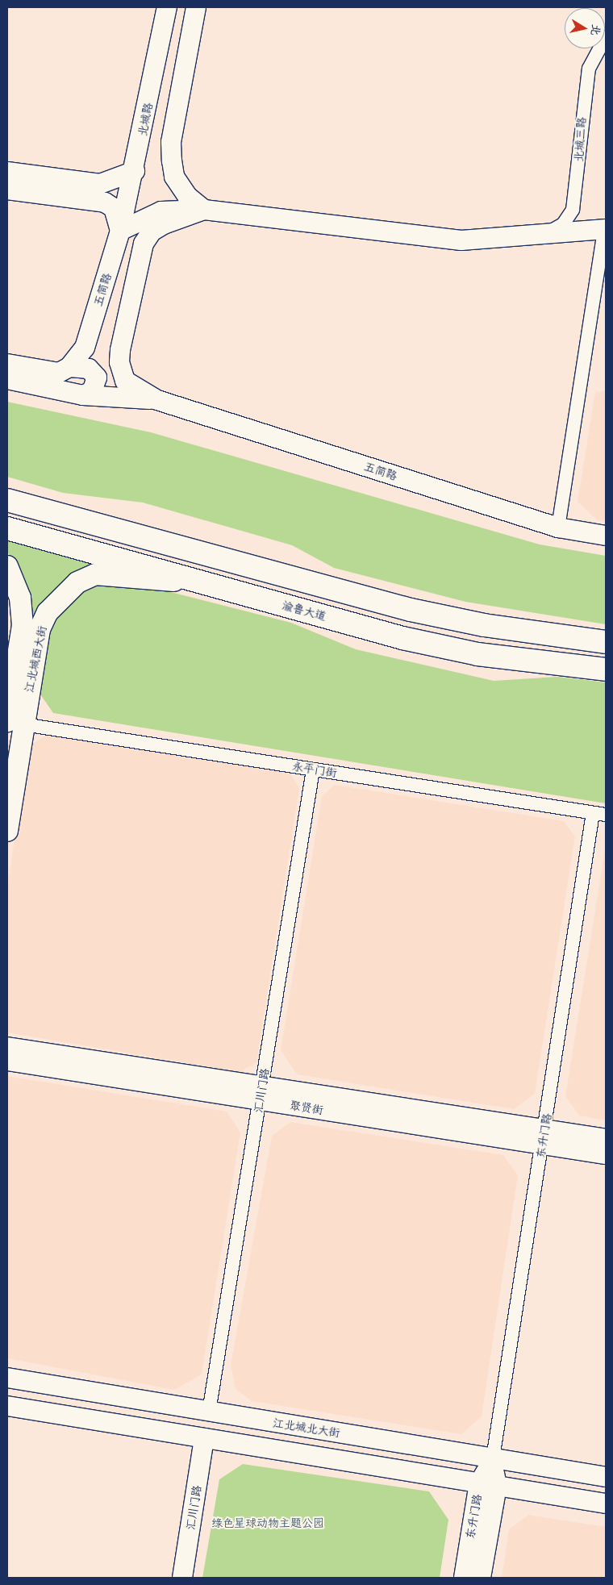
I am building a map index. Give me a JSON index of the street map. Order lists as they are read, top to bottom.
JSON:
{
  "streets": {
    "highway": ["渝鲁大道"],
    "main road": [
      "北城路",
      "五简路",
      "江北城西大街",
      "汇川门路",
      "聚贤街",
      "东升门路",
      "江北城北大街"
    ],
    "street": ["北城三路", "永平门街"]
  },
  "crossings": [
    ["北城路", "五简路"],
    ["北城三路", "五简路"],
    ["渝鲁大道", "江北城西大街"],
    ["江北城西大街", "永平门街"],
    ["永平门街", "汇川门路"],
    ["永平门街", "东升门路"],
    ["汇川门路", "聚贤街"],
    ["汇川门路", "江北城北大街"],
    ["聚贤街", "东升门路"],
    ["东升门路", "江北城北大街"]
  ],
  "parks": ["绿色星球动物主题公园"],
  "north": "right"
}
